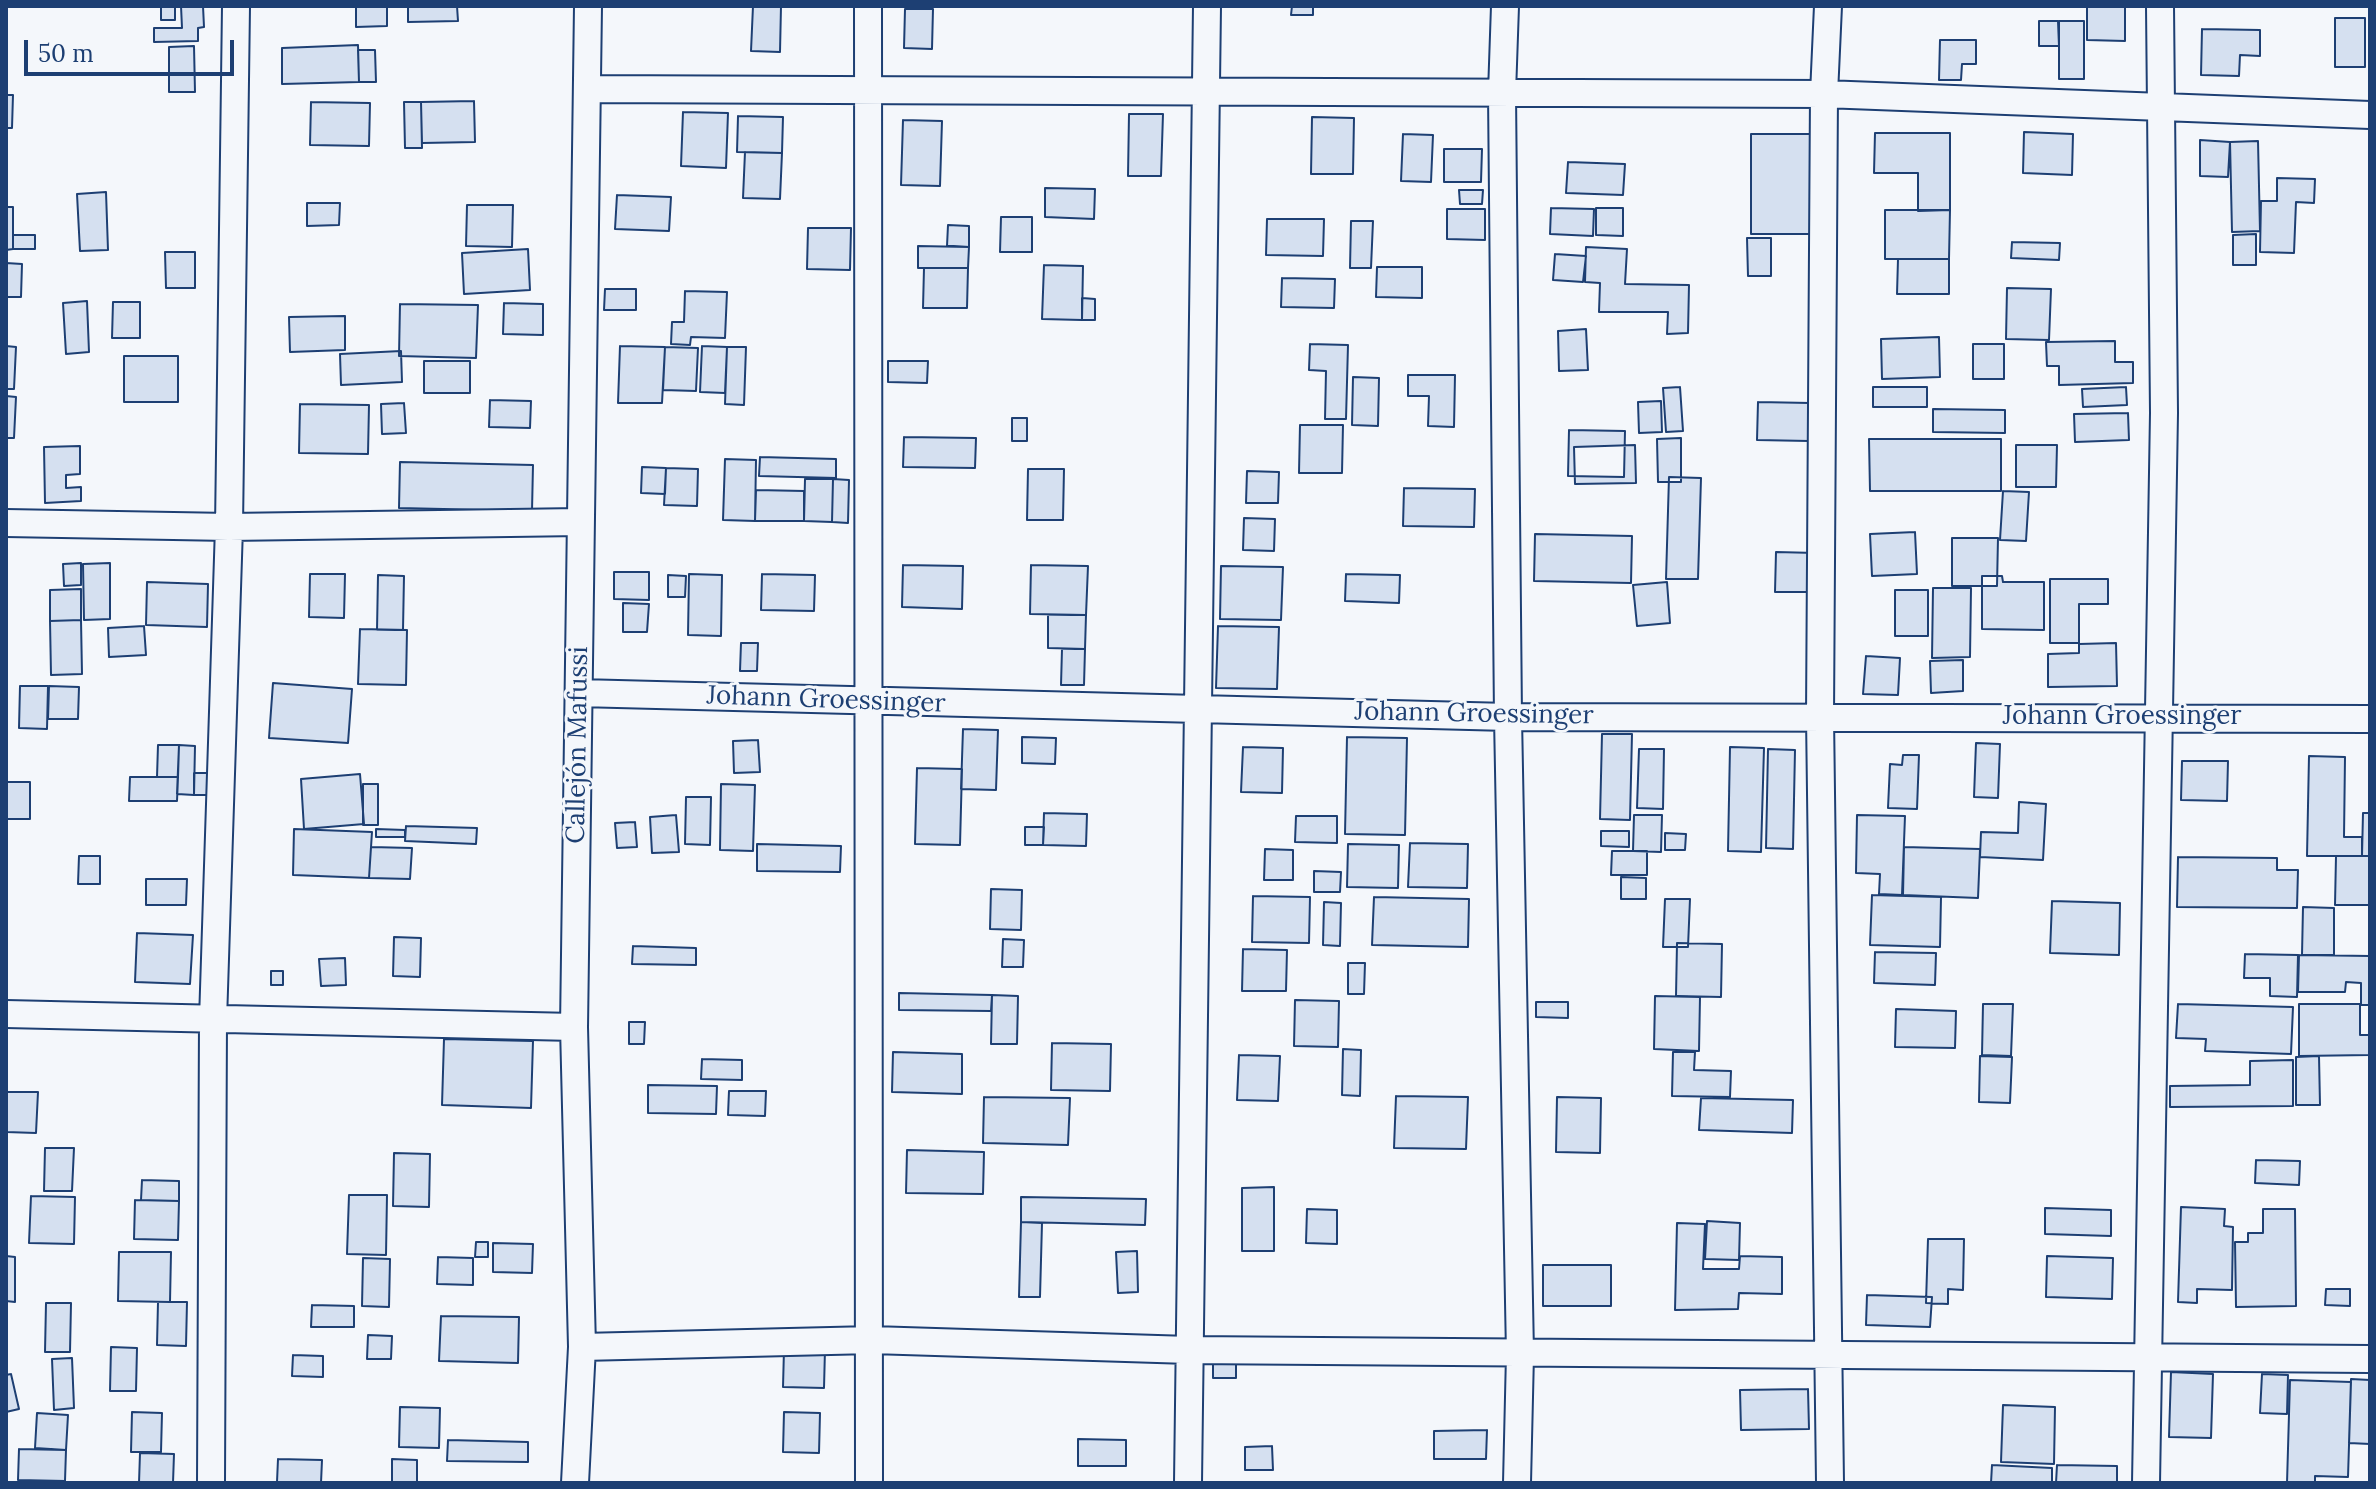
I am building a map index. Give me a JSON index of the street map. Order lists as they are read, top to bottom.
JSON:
{
  "streets": {
    "street": ["Johann Groessinger", "Callejón Mafussi"]
  },
  "crossings": [
    ["Johann Groessinger", "Callejón Mafussi"]
  ],
  "scale_bar": "50 m"
}
